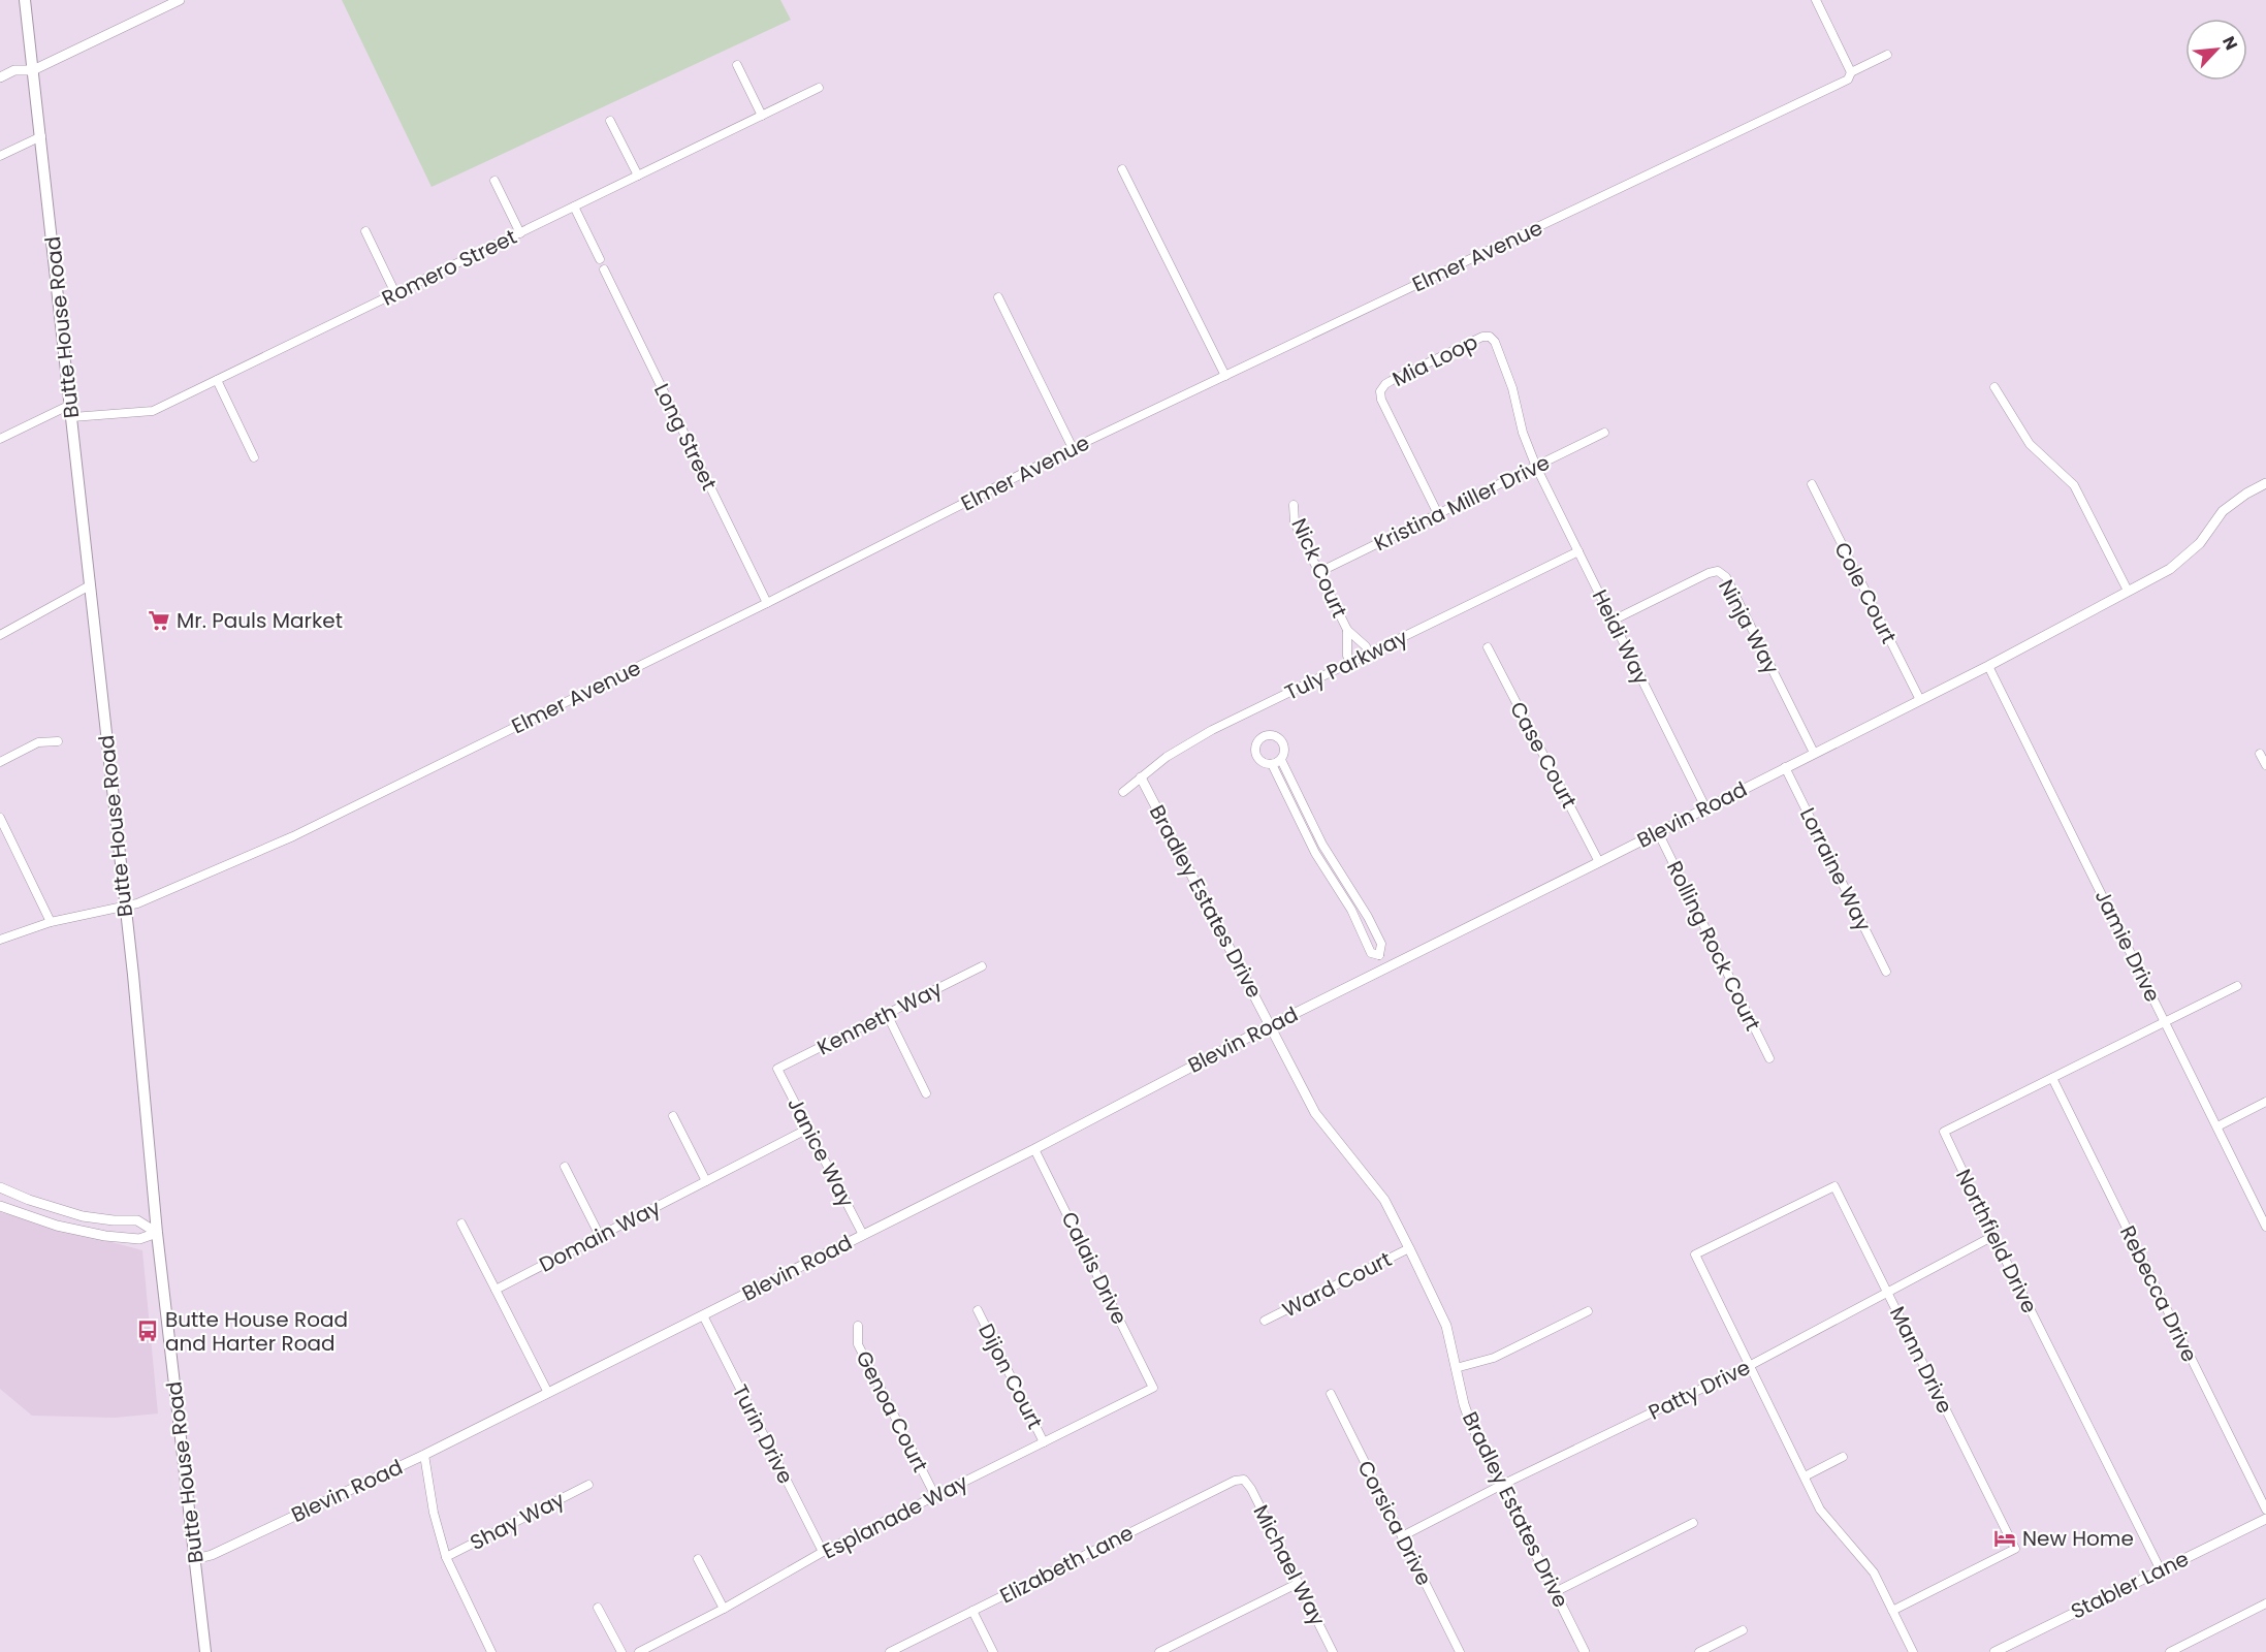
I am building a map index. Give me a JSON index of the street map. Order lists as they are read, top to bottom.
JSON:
{
  "streets": {
    "main road": ["Butte House Road"],
    "street": [
      "Elmer Avenue",
      "Romero Street",
      "Mia Loop",
      "Long Street",
      "Kristina Miller Drive",
      "Nick Court",
      "Cole Court",
      "Ninja Way",
      "Heidi Way",
      "Tuly Parkway",
      "Case Court",
      "Blevin Road",
      "Lorraine Way",
      "Bradley Estates Drive",
      "Rolling Rock Court",
      "Jamie Drive",
      "Kenneth Way",
      "Janice Way",
      "Domain Way",
      "Northfield Drive",
      "Calais Drive",
      "Ward Court",
      "Rebecca Drive",
      "Mann Drive",
      "Dijon Court",
      "Patty Drive",
      "Genoa Court",
      "Turin Drive",
      "Esplanade Way",
      "Shay Way",
      "Corsica Drive",
      "Elizabeth Lane",
      "Michael Way",
      "Stabler Lane"
    ]
  },
  "crossings": [
    ["Elmer Avenue", "Butte House Road"],
    ["Elmer Avenue", "Long Street"],
    ["Romero Street", "Butte House Road"],
    ["Butte House Road", "Blevin Road"],
    ["Mia Loop", "Kristina Miller Drive"],
    ["Mia Loop", "Heidi Way"],
    ["Kristina Miller Drive", "Nick Court"],
    ["Kristina Miller Drive", "Heidi Way"],
    ["Nick Court", "Tuly Parkway"],
    ["Cole Court", "Blevin Road"],
    ["Ninja Way", "Heidi Way"],
    ["Ninja Way", "Blevin Road"],
    ["Heidi Way", "Tuly Parkway"],
    ["Heidi Way", "Blevin Road"],
    ["Tuly Parkway", "Bradley Estates Drive"],
    ["Case Court", "Blevin Road"],
    ["Blevin Road", "Lorraine Way"],
    ["Blevin Road", "Bradley Estates Drive"],
    ["Blevin Road", "Rolling Rock Court"],
    ["Blevin Road", "Jamie Drive"],
    ["Blevin Road", "Janice Way"],
    ["Blevin Road", "Calais Drive"],
    ["Blevin Road", "Turin Drive"],
    ["Bradley Estates Drive", "Ward Court"],
    ["Bradley Estates Drive", "Patty Drive"],
    ["Jamie Drive", "Northfield Drive"],
    ["Kenneth Way", "Janice Way"],
    ["Janice Way", "Domain Way"],
    ["Northfield Drive", "Rebecca Drive"],
    ["Northfield Drive", "Patty Drive"],
    ["Northfield Drive", "Stabler Lane"],
    ["Calais Drive", "Esplanade Way"],
    ["Mann Drive", "Patty Drive"],
    ["Dijon Court", "Esplanade Way"],
    ["Patty Drive", "Corsica Drive"],
    ["Genoa Court", "Esplanade Way"],
    ["Turin Drive", "Esplanade Way"],
    ["Elizabeth Lane", "Michael Way"]
  ],
  "places": {
    "supermarket": ["Mr. Pauls Market"],
    "bus stop": ["Butte House Road and Harter Road"],
    "hotel": ["New Home"]
  },
  "north": "top right"
}
